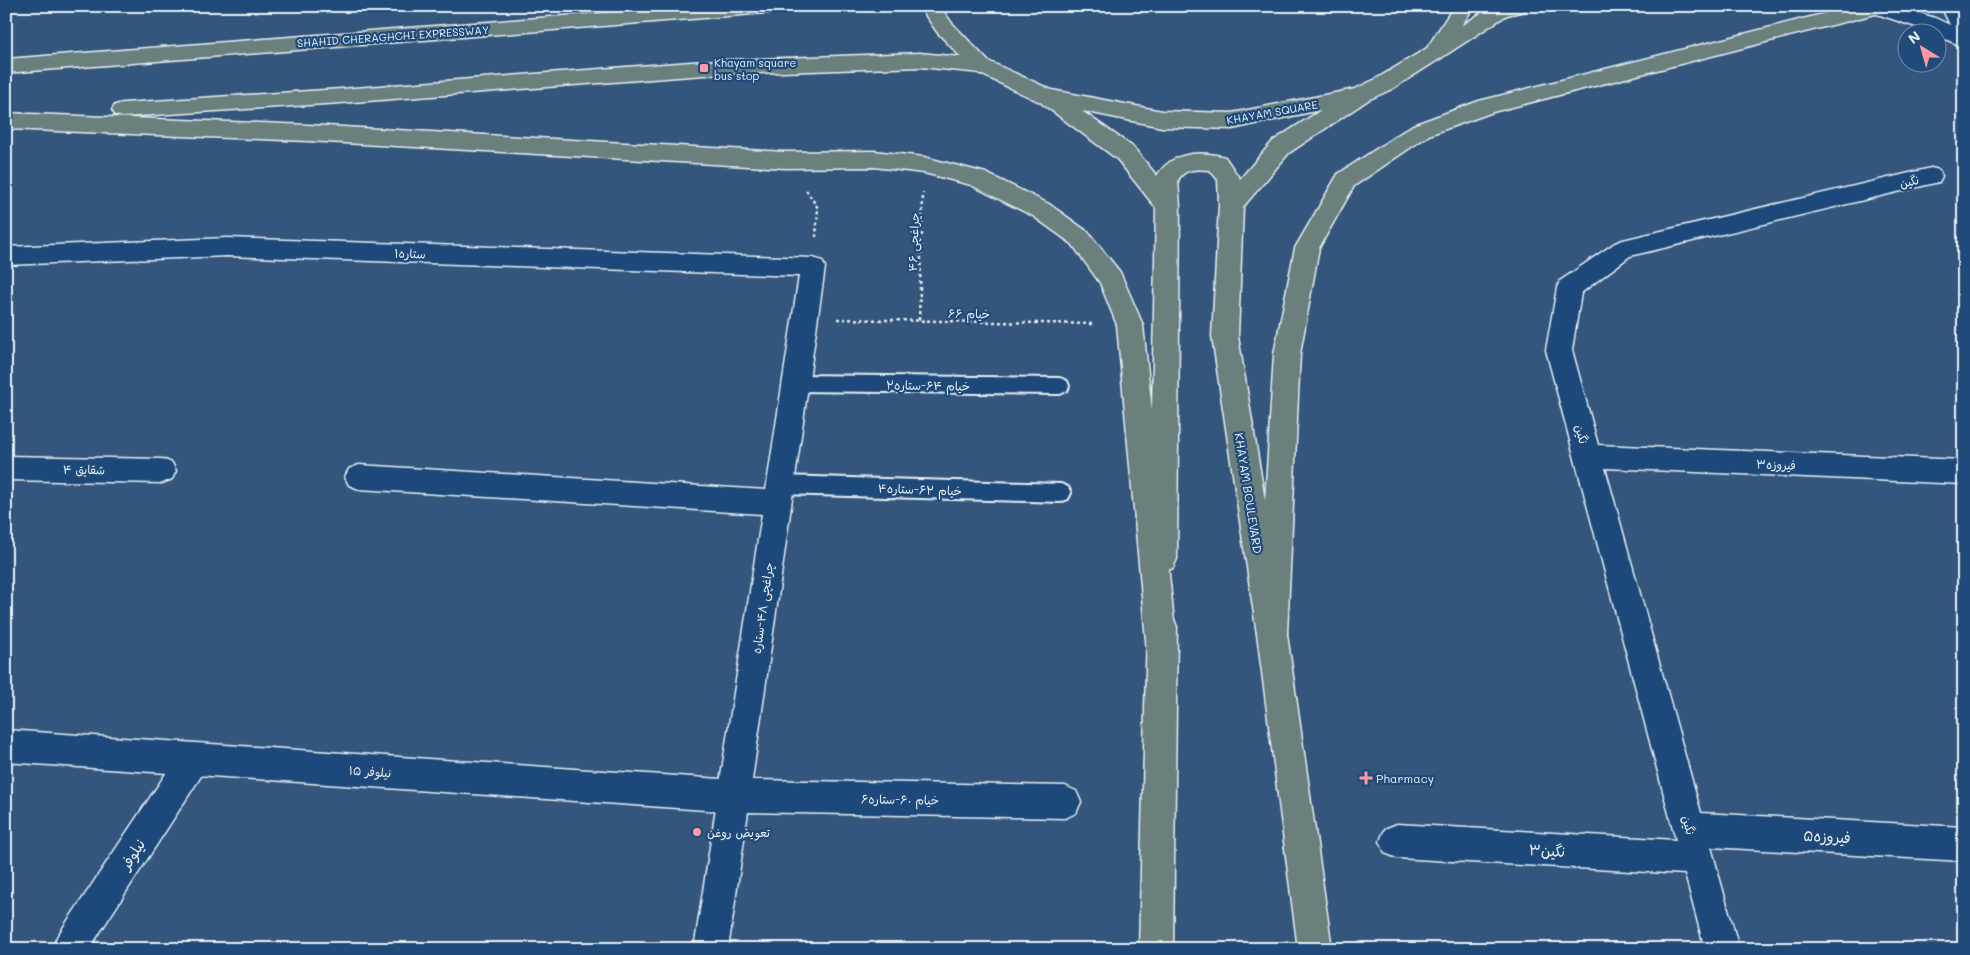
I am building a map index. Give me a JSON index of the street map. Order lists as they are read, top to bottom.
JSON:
{
  "streets": {
    "main road": ["SHAHID CHERAGHCHI EXPRESSWAY", "KHAYAM SQUARE", "KHAYAM BOULEVARD"],
    "street": [
      "نگین",
      "ستاره۱",
      "فیروزه۳",
      "شقایق ۴",
      "چراغچی ۴۸-ستاره",
      "نیلوفر ۱۵",
      "خیام ۶۰-ستاره۶",
      "فیروزه۵",
      "نگین۳",
      "نیلوفر"
    ],
    "lane": ["خیام ۶۴-ستاره۲", "خیام ۶۲-ستاره۴"],
    "path": ["چراغچی ۴۶", "خیام ۶۶"]
  },
  "crossings": [
    ["نگین", "فیروزه۳"],
    ["نگین", "فیروزه۵"],
    ["نگین", "نگین۳"],
    ["چراغچی ۴۶", "خیام ۶۶"],
    ["ستاره۱", "چراغچی ۴۸-ستاره"],
    ["خیام ۶۶", "چراغچی ۴۸-ستاره"],
    ["خیام ۶۴-ستاره۲", "چراغچی ۴۸-ستاره"],
    ["خیام ۶۲-ستاره۴", "چراغچی ۴۸-ستاره"],
    ["چراغچی ۴۸-ستاره", "نیلوفر ۱۵"],
    ["چراغچی ۴۸-ستاره", "خیام ۶۰-ستاره۶"],
    ["نیلوفر ۱۵", "خیام ۶۰-ستاره۶"],
    ["نیلوفر ۱۵", "نیلوفر"],
    ["فیروزه۵", "نگین۳"]
  ],
  "places": {
    "transit": ["Khayam square bus stop"],
    "health": ["Pharmacy"],
    "other": ["تعویض روغن"]
  },
  "north": "top left"
}
